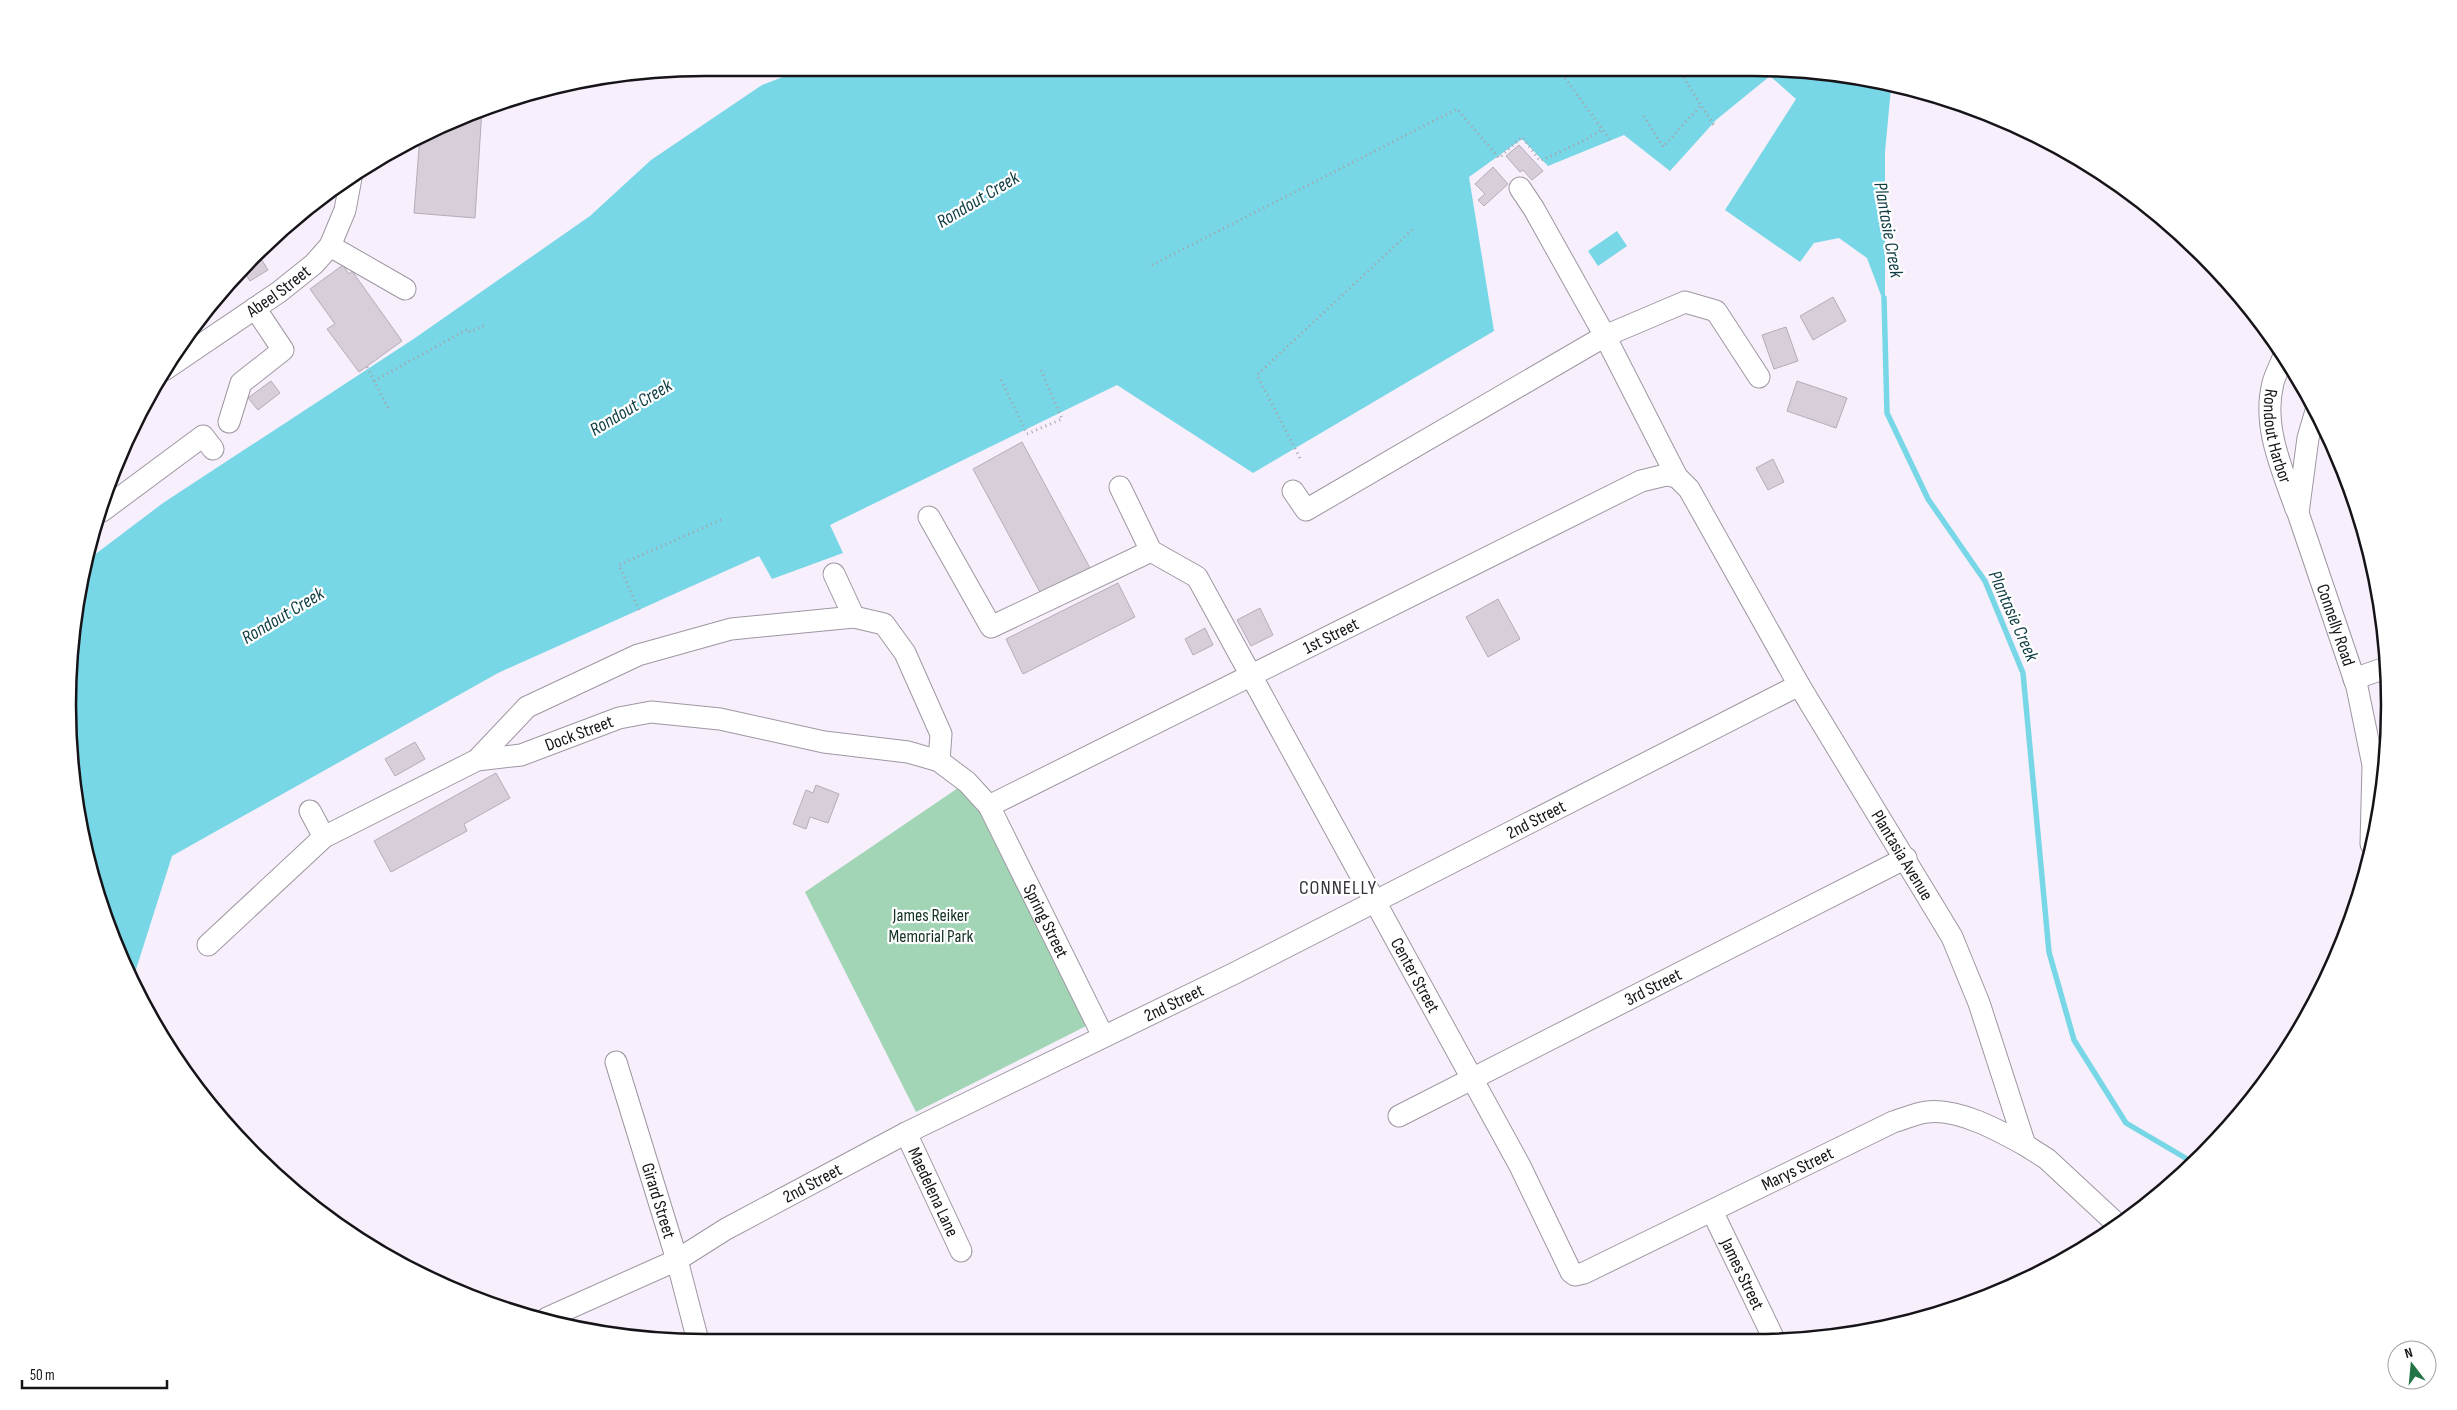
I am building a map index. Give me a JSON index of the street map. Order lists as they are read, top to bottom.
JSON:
{
  "streets": {
    "street": [
      "Abeel Street",
      "Rondout Harbor",
      "Connelly Road",
      "1st Street",
      "Dock Street",
      "2nd Street",
      "Plantasia Avenue",
      "Spring Street",
      "Center Street",
      "3rd Street",
      "Marys Street",
      "Maedelena Lane",
      "Girard Street",
      "James Street"
    ]
  },
  "crossings": [
    ["Rondout Harbor", "Connelly Road"],
    ["1st Street", "Dock Street"],
    ["1st Street", "Plantasia Avenue"],
    ["1st Street", "Spring Street"],
    ["1st Street", "Center Street"],
    ["Dock Street", "Spring Street"],
    ["2nd Street", "Plantasia Avenue"],
    ["2nd Street", "Spring Street"],
    ["2nd Street", "Center Street"],
    ["2nd Street", "Maedelena Lane"],
    ["2nd Street", "Girard Street"],
    ["Plantasia Avenue", "3rd Street"],
    ["Plantasia Avenue", "Marys Street"],
    ["Center Street", "3rd Street"],
    ["Center Street", "Marys Street"],
    ["Marys Street", "James Street"]
  ],
  "districts": ["CONNELLY"],
  "water": ["Rondout Creek", "Plantasie Creek"],
  "parks": ["James Reiker Memorial Park"],
  "scale_bar": "50 m",
  "north": "top"
}
